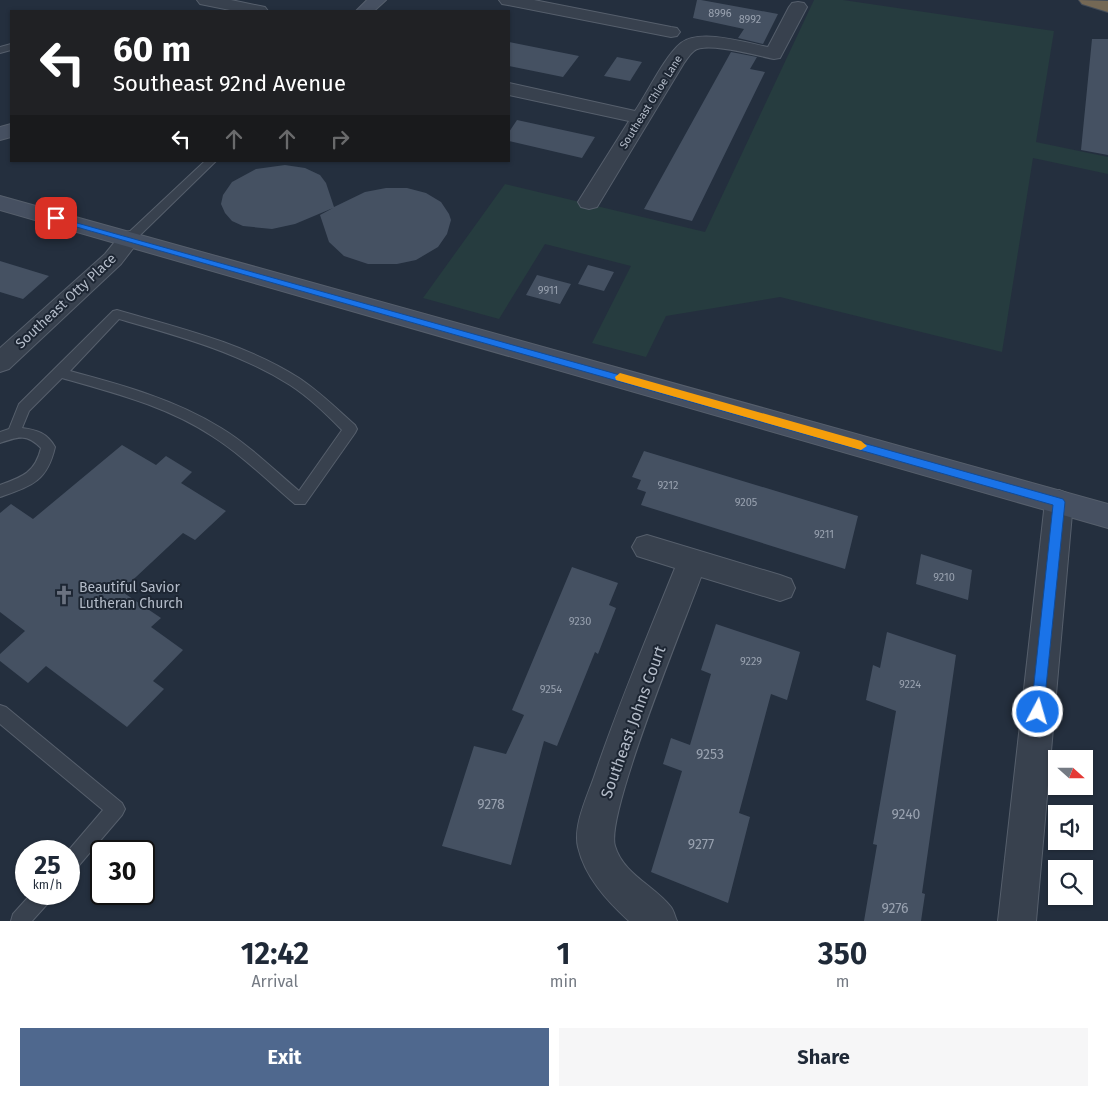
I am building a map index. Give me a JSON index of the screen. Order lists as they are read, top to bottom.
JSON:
{
  "streets": {
    "street": ["Southeast Chloe Lane", "Southeast Otty Place", "Southeast Johns Court"]
  },
  "places": {
    "church": ["Beautiful Savior Lutheran Church"]
  },
  "house_numbers": [
    "8996",
    "8992",
    "9911",
    "9212",
    "9205",
    "9211",
    "9210",
    "9230",
    "9229",
    "9224",
    "9254",
    "9253",
    "9278",
    "9240",
    "9277",
    "9276"
  ],
  "north": "right",
  "page": {
    "turn": ["60 m", "Southeast 92nd Avenue"],
    "speed": "25 km/h",
    "limit": "30",
    "eta": [
      "12:42",
      "Arrival",
      "1",
      "min",
      "350",
      "m"
    ],
    "buttons": ["Exit", "Share"]
  }
}
